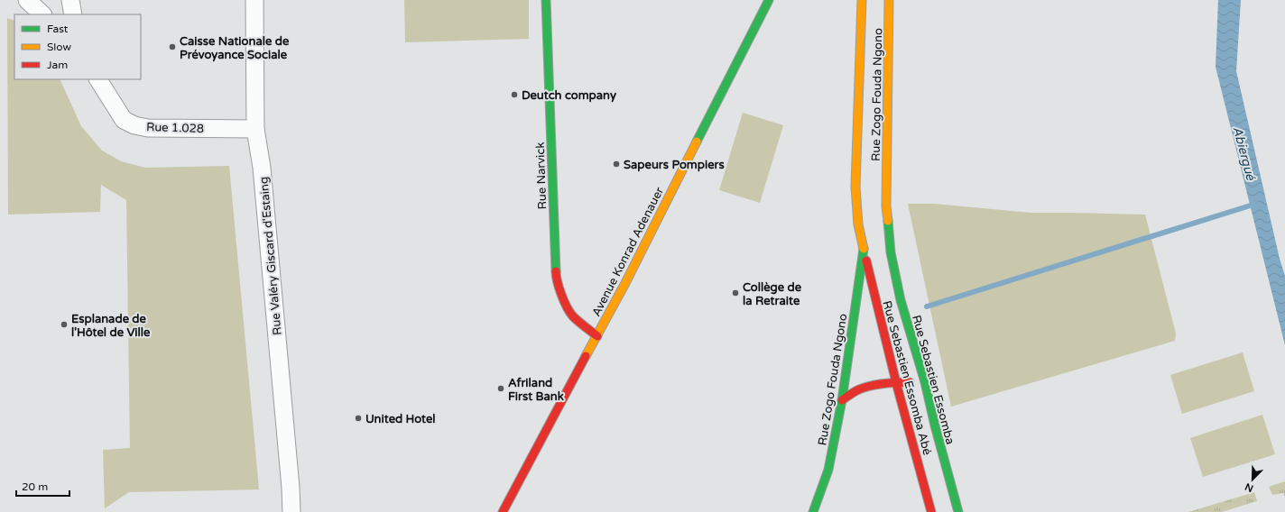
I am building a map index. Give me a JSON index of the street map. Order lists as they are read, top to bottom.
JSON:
{
  "streets": {
    "main road": [
      "Rue Zogo Fouda Ngono",
      "Rue Narvick",
      "Avenue Konrad Adenauer",
      "Rue Sebastien Essomba Abé",
      "Rue Sebastien Essomba"
    ],
    "street": ["Rue 1.028", "Rue Valéry Giscard d'Estaing"]
  },
  "crossings": [
    ["Rue Zogo Fouda Ngono", "Rue Sebastien Essomba Abé"],
    ["Rue Zogo Fouda Ngono", "Rue Sebastien Essomba"],
    ["Rue 1.028", "Rue Valéry Giscard d'Estaing"],
    ["Rue Narvick", "Avenue Konrad Adenauer"]
  ],
  "water": ["Abiergué"],
  "places": [
    "Caisse Nationale de Prévoyance Sociale",
    "Deutch company",
    "Sapeurs Pompiers",
    "Collège de la Retraite",
    "Esplanade de l'Hôtel de Ville",
    "Afriland First Bank",
    "United Hotel"
  ],
  "legend": ["Fast", "Slow", "Jam"],
  "scale_bar": "20 m",
  "north": "bottom left"
}
